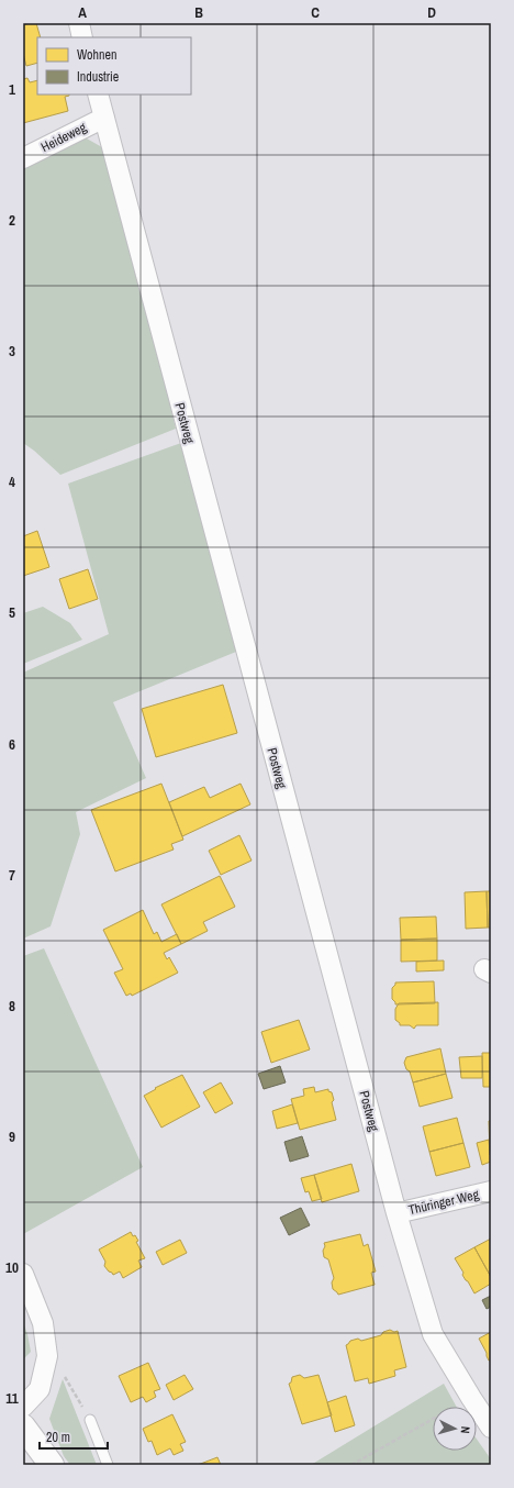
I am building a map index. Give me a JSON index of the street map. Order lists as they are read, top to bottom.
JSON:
{
  "streets": {
    "street": ["Heideweg", "Postweg", "Thüringer Weg"]
  },
  "crossings": [
    ["Heideweg", "Postweg"],
    ["Postweg", "Thüringer Weg"]
  ],
  "legend": ["Wohnen", "Industrie"],
  "scale_bar": "20 m",
  "north": "right",
  "grid": {
    "columns": [
      "A",
      "B",
      "C",
      "D"
    ],
    "rows": [
      "1",
      "2",
      "3",
      "4",
      "5",
      "6",
      "7",
      "8",
      "9",
      "10",
      "11"
    ]
  }
}
